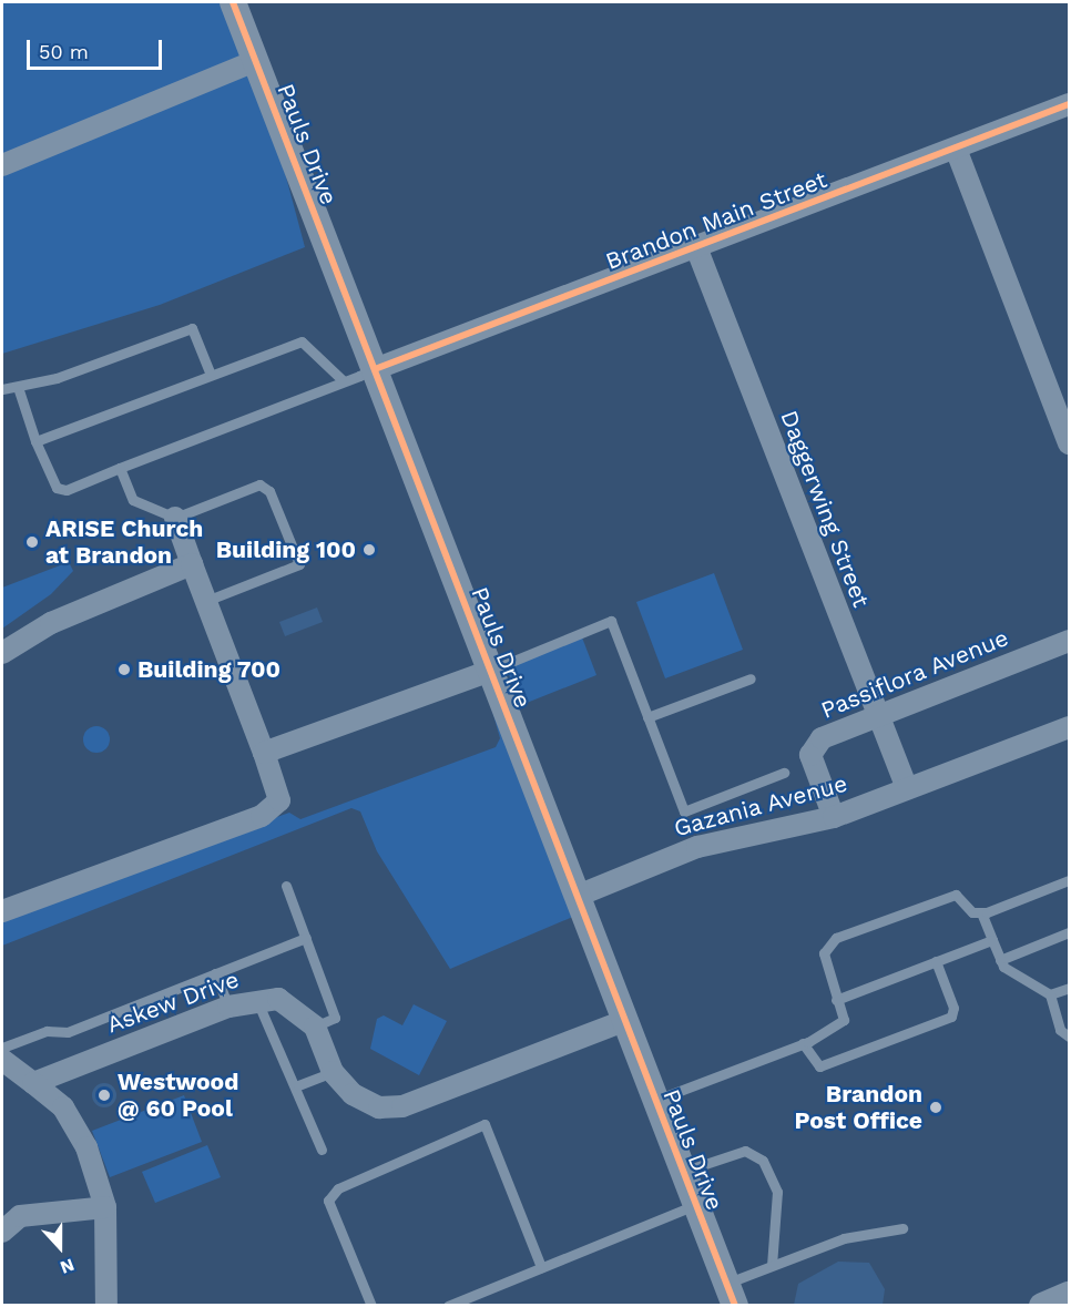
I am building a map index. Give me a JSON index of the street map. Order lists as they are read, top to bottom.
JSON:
{
  "streets": {
    "street": [
      "Pauls Drive",
      "Brandon Main Street",
      "Daggerwing Street",
      "Passiflora Avenue",
      "Gazania Avenue",
      "Askew Drive"
    ]
  },
  "crossings": [
    ["Pauls Drive", "Brandon Main Street"],
    ["Pauls Drive", "Gazania Avenue"],
    ["Brandon Main Street", "Daggerwing Street"],
    ["Daggerwing Street", "Passiflora Avenue"],
    ["Daggerwing Street", "Gazania Avenue"],
    ["Passiflora Avenue", "Gazania Avenue"]
  ],
  "places": [
    "ARISE Church at Brandon",
    "Building 100",
    "Building 700",
    "Westwood @ 60 Pool",
    "Brandon Post Office"
  ],
  "scale_bar": "50 m",
  "north": "bottom"
}
